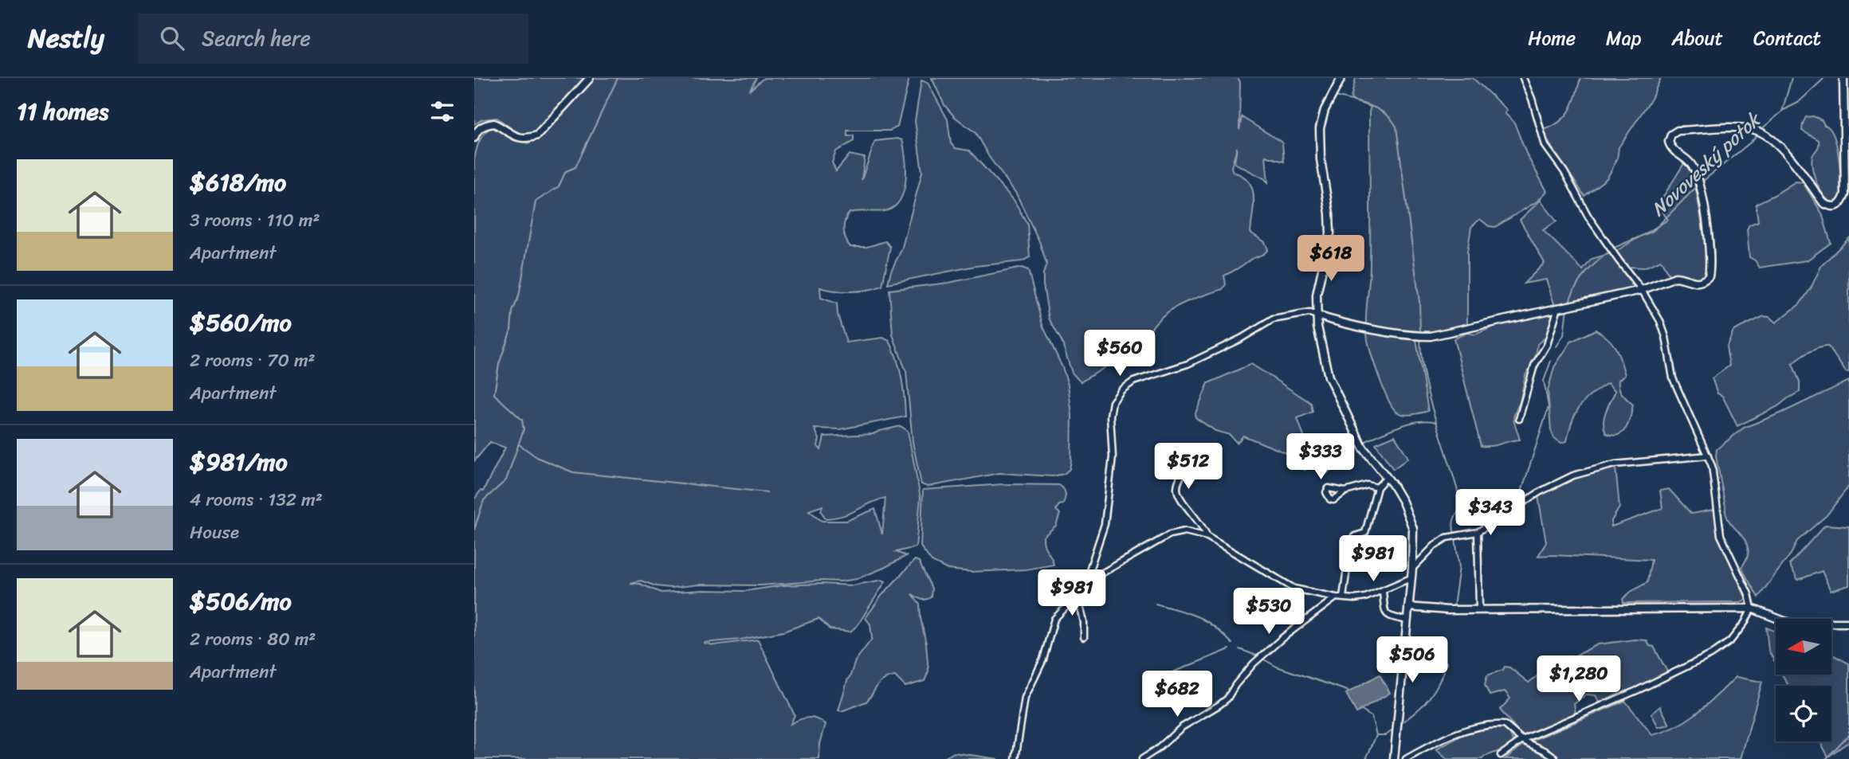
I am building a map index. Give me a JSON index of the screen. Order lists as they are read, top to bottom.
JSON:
{
  "water": ["Novoveský potok"],
  "north": "left",
  "page": {
    "header": "Nestly",
    "search": "Search here",
    "nav": [
      "Home",
      "Map",
      "About",
      "Contact"
    ],
    "heading": "11 homes",
    "list": [
      {
        "name": "$618/mo",
        "note": "3 rooms · 110 m² · Apartment"
      },
      {
        "name": "$560/mo",
        "note": "2 rooms · 70 m² · Apartment"
      },
      {
        "name": "$981/mo",
        "note": "4 rooms · 132 m² · House"
      },
      {
        "name": "$506/mo",
        "note": "2 rooms · 80 m² · Apartment"
      }
    ],
    "price": [
      "$618",
      "$560",
      "$333",
      "$512",
      "$343",
      "$981",
      "$981",
      "$530",
      "$506",
      "$1,280",
      "$682"
    ]
  }
}
